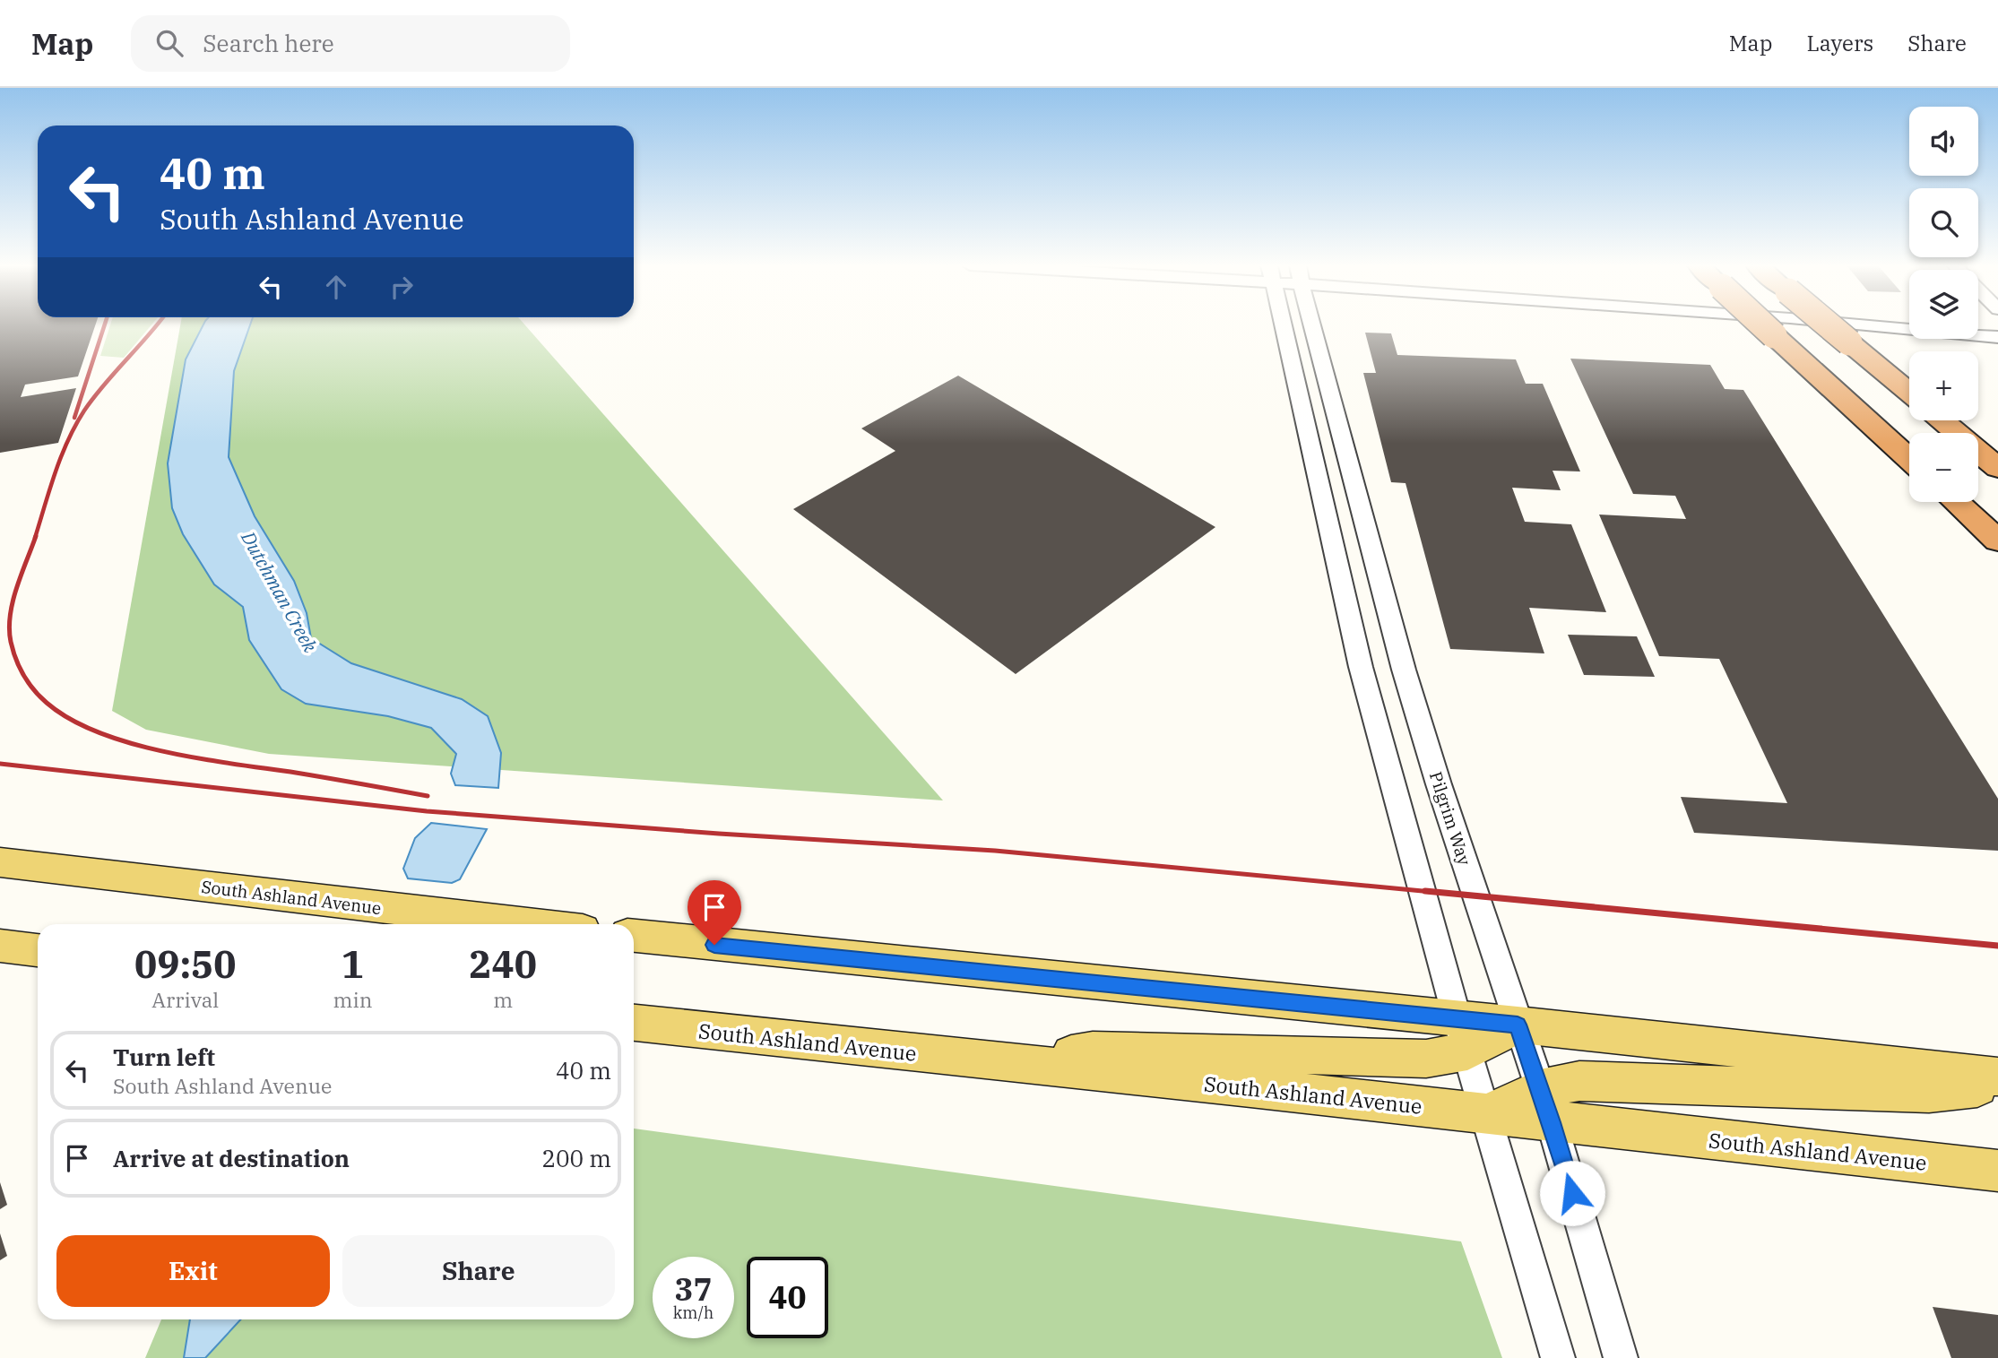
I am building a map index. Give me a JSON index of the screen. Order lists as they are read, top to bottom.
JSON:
{
  "streets": {
    "main road": ["South Ashland Avenue"],
    "street": ["Pilgrim Way"]
  },
  "crossings": [
    ["Pilgrim Way", "South Ashland Avenue"]
  ],
  "water": ["Dutchman Creek"],
  "page": {
    "header": "Map",
    "search": "Search here",
    "nav": ["Map", "Layers", "Share"],
    "map_buttons": ["+", "−"],
    "turn": ["40 m", "South Ashland Avenue"],
    "eta": [
      "09:50",
      "Arrival",
      "1",
      "min",
      "240",
      "m"
    ],
    "list": [
      {
        "name": "Turn left",
        "note": "South Ashland Avenue",
        "value": "40 m"
      },
      {
        "name": "Arrive at destination",
        "value": "200 m"
      }
    ],
    "buttons": ["Exit", "Share"],
    "speed": "37 km/h",
    "limit": "40"
  }
}
